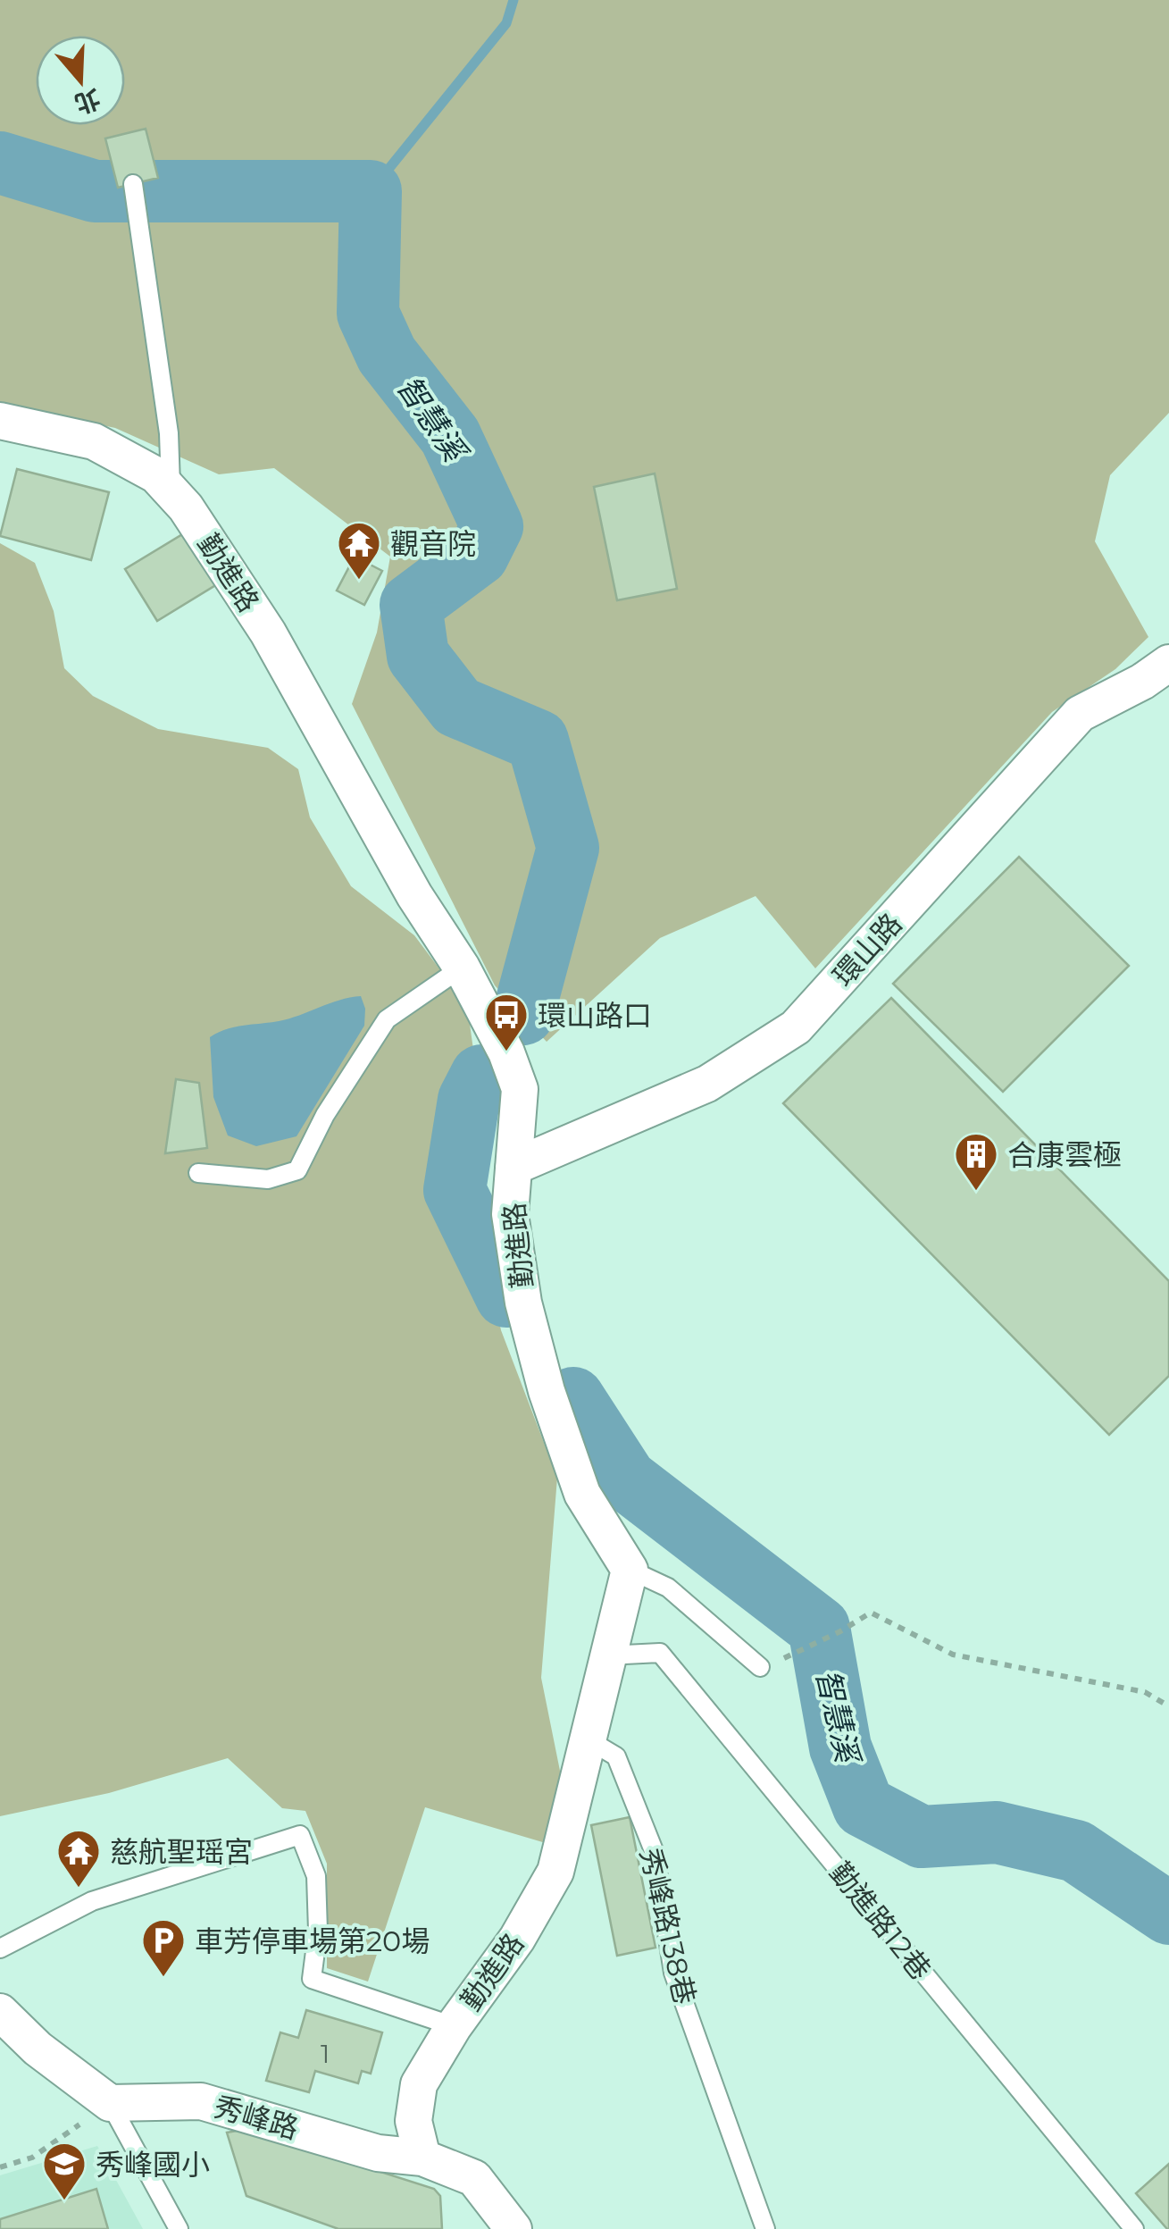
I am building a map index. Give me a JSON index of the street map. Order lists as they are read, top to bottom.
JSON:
{
  "streets": {
    "street": ["勤進路", "環山路", "秀峰路"],
    "lane": ["勤進路12巷", "秀峰路138巷"]
  },
  "crossings": [
    ["勤進路", "環山路"],
    ["勤進路", "勤進路12巷"],
    ["勤進路", "秀峰路138巷"],
    ["勤進路", "秀峰路"]
  ],
  "water": ["智慧溪"],
  "places": {
    "temple": ["觀音院", "慈航聖瑶宮"],
    "bus stop": ["環山路口"],
    "building": ["合康雲極"],
    "parking": ["車芳停車場第20場"],
    "school or university": ["秀峰國小"]
  },
  "house_numbers": ["1"],
  "north": "bottom"
}
